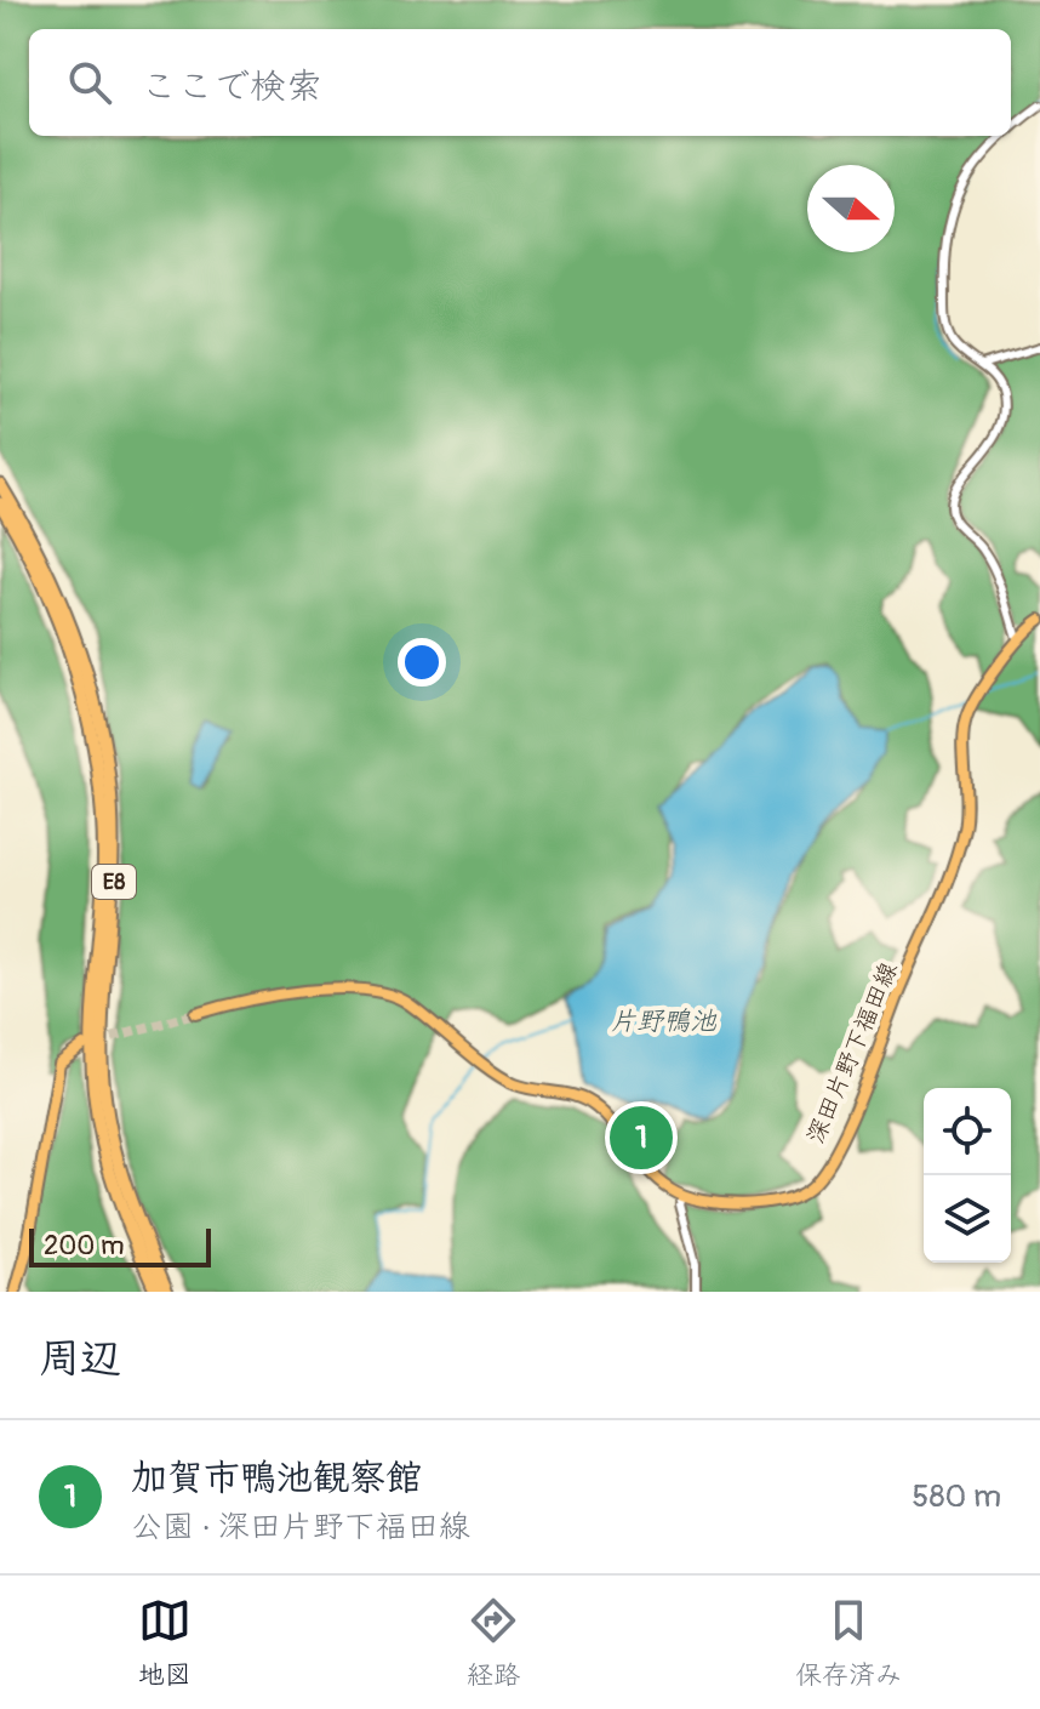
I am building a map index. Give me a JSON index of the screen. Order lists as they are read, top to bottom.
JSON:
{
  "streets": {
    "highway": ["E8"],
    "main road": ["深田片野下福田線"]
  },
  "water": ["片野鴨池"],
  "scale_bar": "200 m",
  "north": "right",
  "page": {
    "search": "ここで検索",
    "pins": "1",
    "scale": "200 m",
    "heading": "周辺",
    "list": [
      {
        "mark": "1",
        "name": "加賀市鴨池観察館",
        "note": "公園 · 深田片野下福田線",
        "value": "580 m"
      }
    ],
    "nav": ["地図", "経路", "保存済み"]
  }
}
